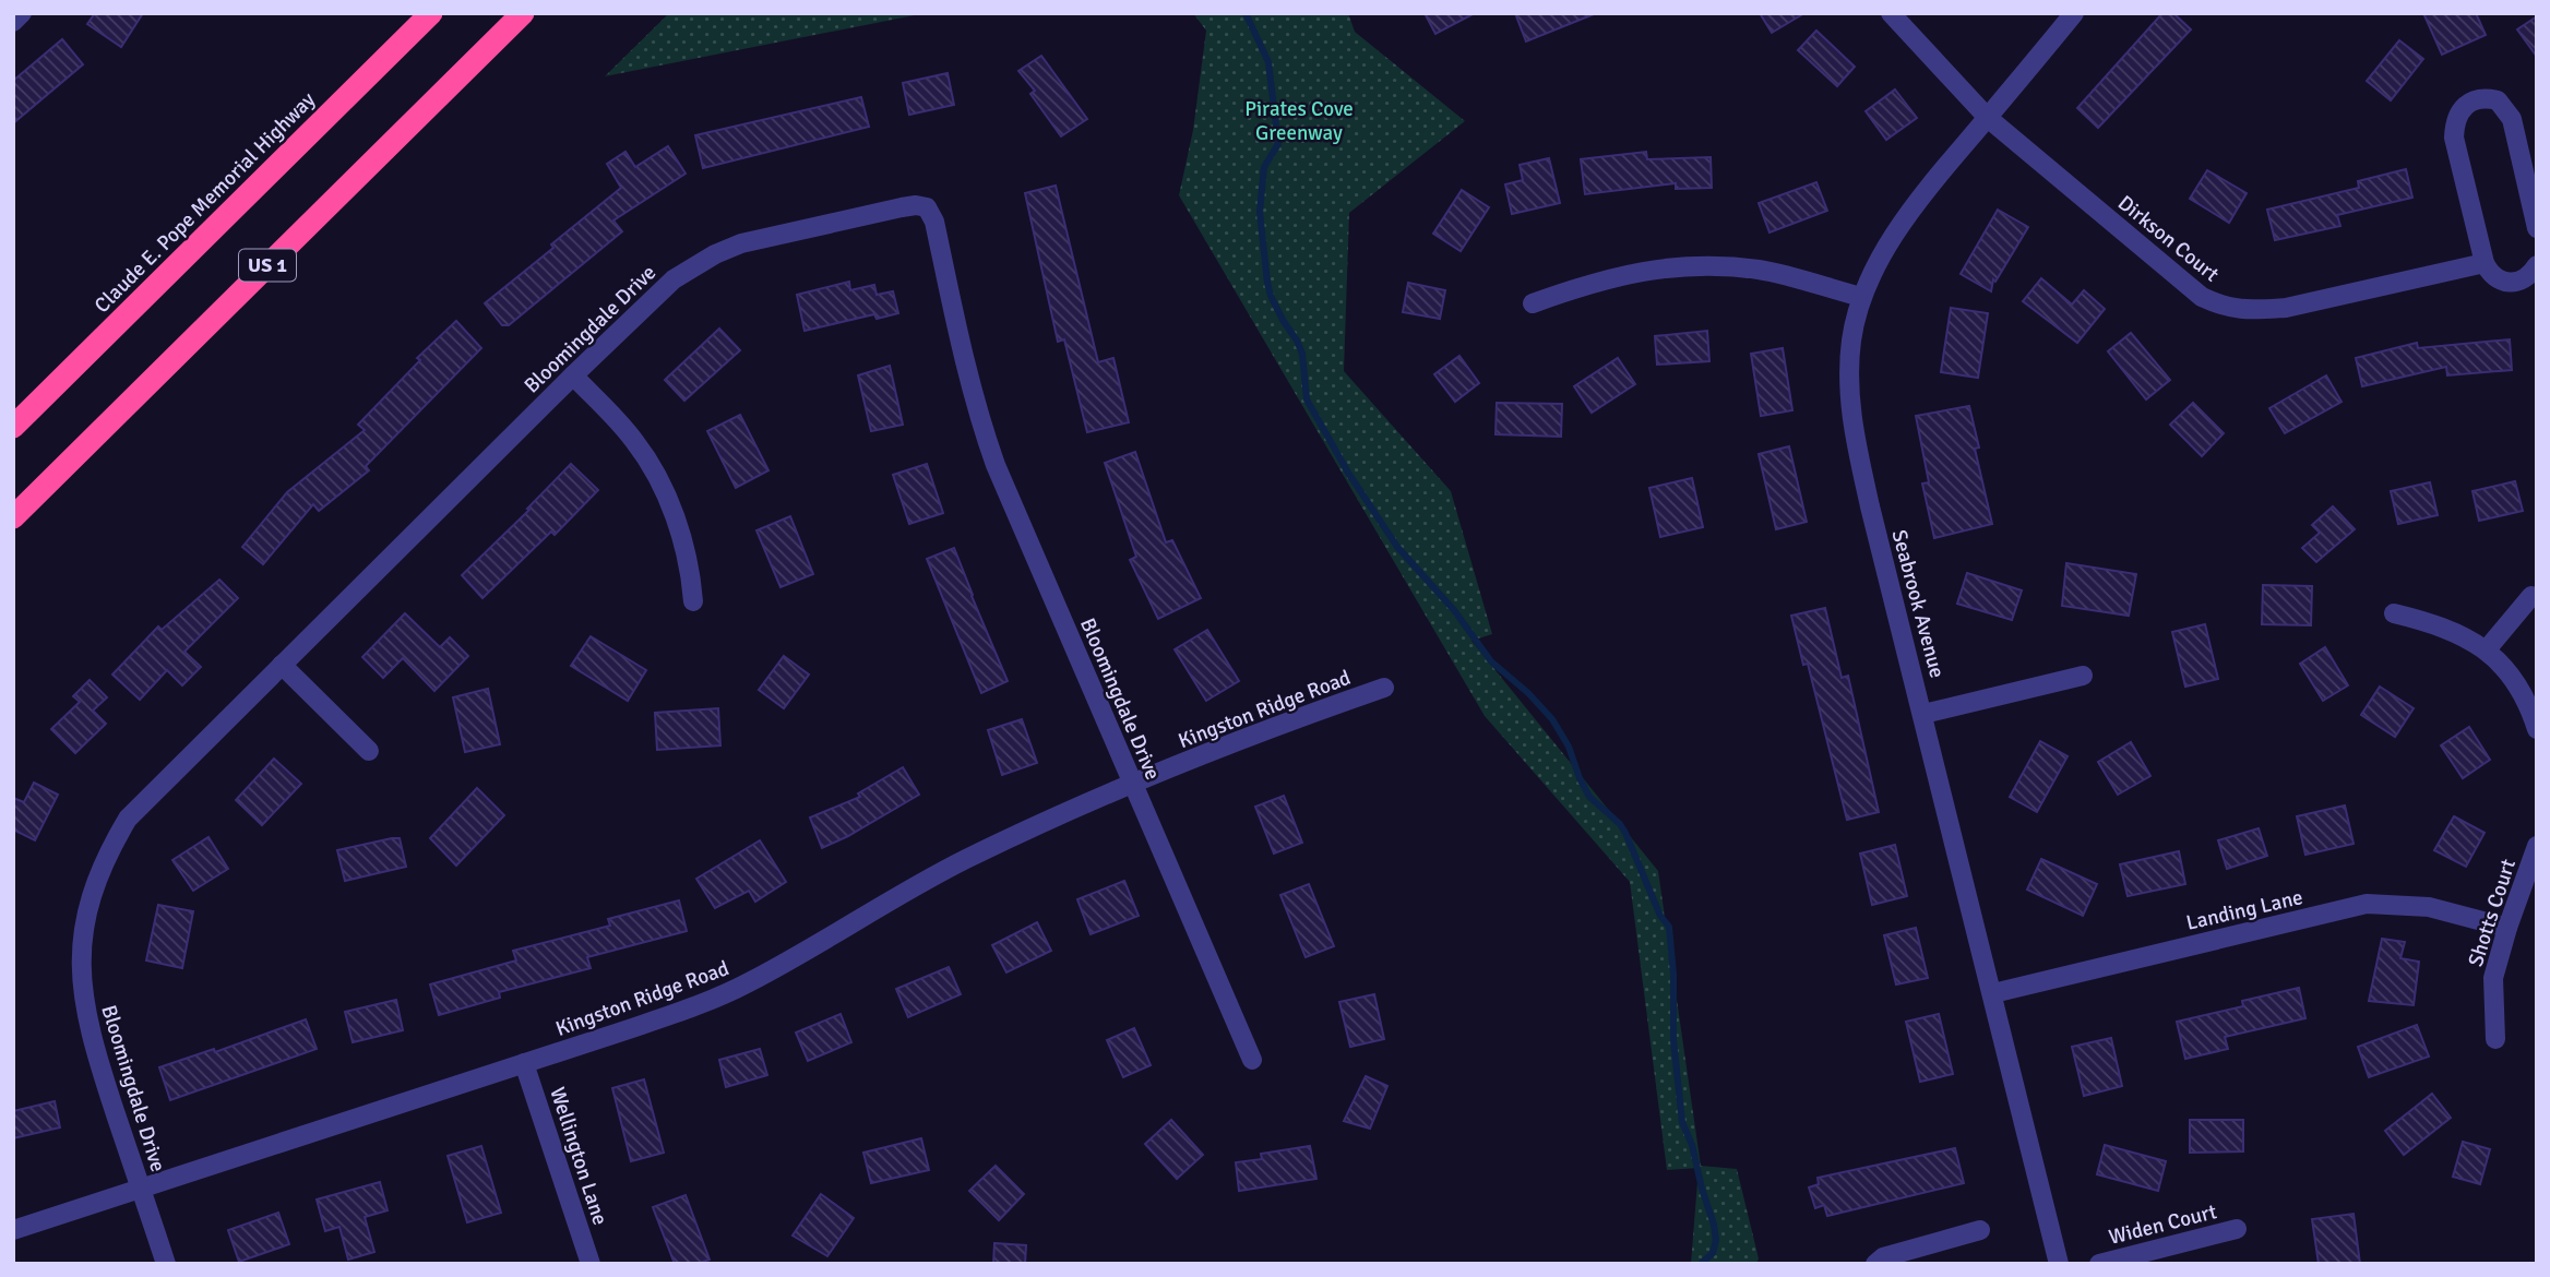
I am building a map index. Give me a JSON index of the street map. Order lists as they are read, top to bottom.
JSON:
{
  "streets": {
    "highway": ["Claude E. Pope Memorial Highway", "US 1"],
    "street": [
      "Dirkson Court",
      "Bloomingdale Drive",
      "Seabrook Avenue",
      "Kingston Ridge Road",
      "Landing Lane",
      "Shotts Court",
      "Wellington Lane",
      "Widen Court"
    ]
  },
  "crossings": [
    ["Dirkson Court", "Seabrook Avenue"],
    ["Bloomingdale Drive", "Kingston Ridge Road"],
    ["Seabrook Avenue", "Landing Lane"],
    ["Kingston Ridge Road", "Wellington Lane"],
    ["Landing Lane", "Shotts Court"]
  ],
  "parks": ["Pirates Cove Greenway"]
}
